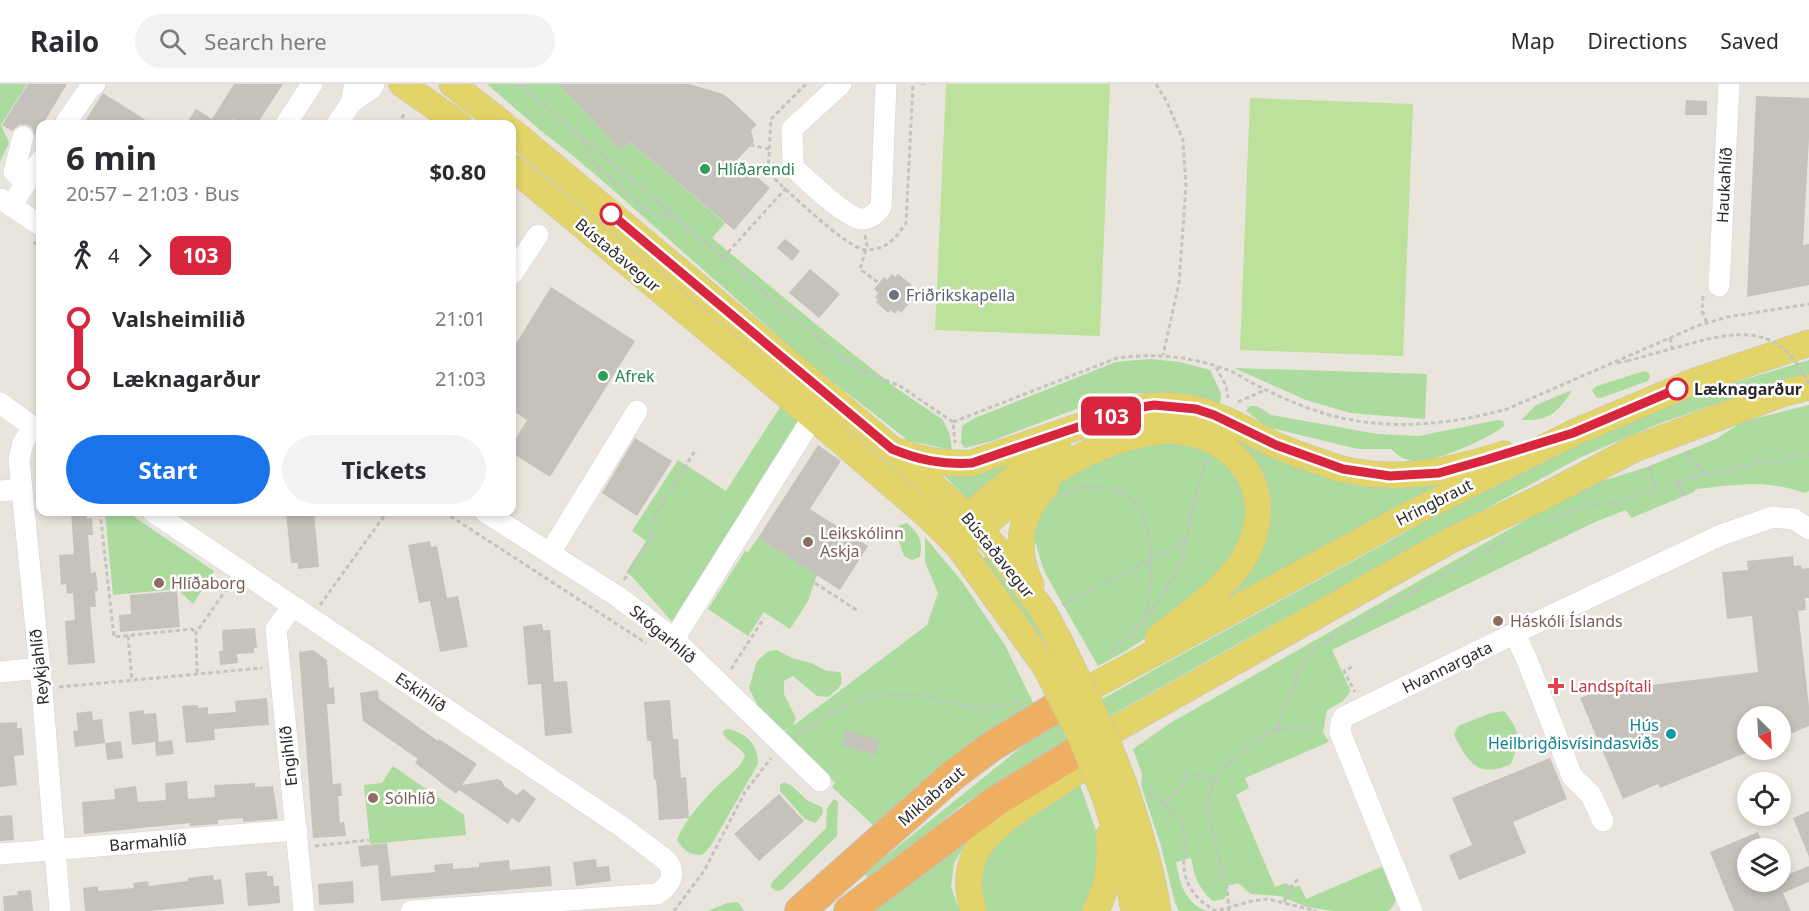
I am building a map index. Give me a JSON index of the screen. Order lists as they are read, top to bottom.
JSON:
{
  "streets": {
    "highway": ["Miklabraut"],
    "main road": ["Bústaðavegur", "Hringbraut"],
    "street": [
      "Haukahlíð",
      "Skógarhlíð",
      "Reykjahlíð",
      "Hvannargata",
      "Eskihlíð",
      "Engihlíð",
      "Barmahlíð"
    ]
  },
  "crossings": [
    ["Hringbraut", "Miklabraut"],
    ["Reykjahlíð", "Barmahlíð"],
    ["Eskihlíð", "Engihlíð"],
    ["Engihlíð", "Barmahlíð"]
  ],
  "places": {
    "other": [
      "Hlíðarendi",
      "Friðrikskapella",
      "Afrek",
      "Læknagarður",
      "Leikskólinn Askja",
      "Hlíðaborg",
      "Háskóli Íslands",
      "Hús Heilbrigðisvísindasviðs",
      "Sólhlíð"
    ],
    "health": ["Landspítali"]
  },
  "lines": ["bus line 103"],
  "north": "bottom right",
  "page": {
    "header": "Railo",
    "search": "Search here",
    "nav": ["Map", "Directions", "Saved"],
    "on_map": "103",
    "heading": ["6 min", "20:57 – 21:03 · Bus", "$0.80"],
    "legs": ["4", "103"],
    "list": [
      {
        "name": "Valsheimilið",
        "value": "21:01"
      },
      {
        "name": "Læknagarður",
        "value": "21:03"
      }
    ],
    "buttons": ["Start", "Tickets"]
  }
}
